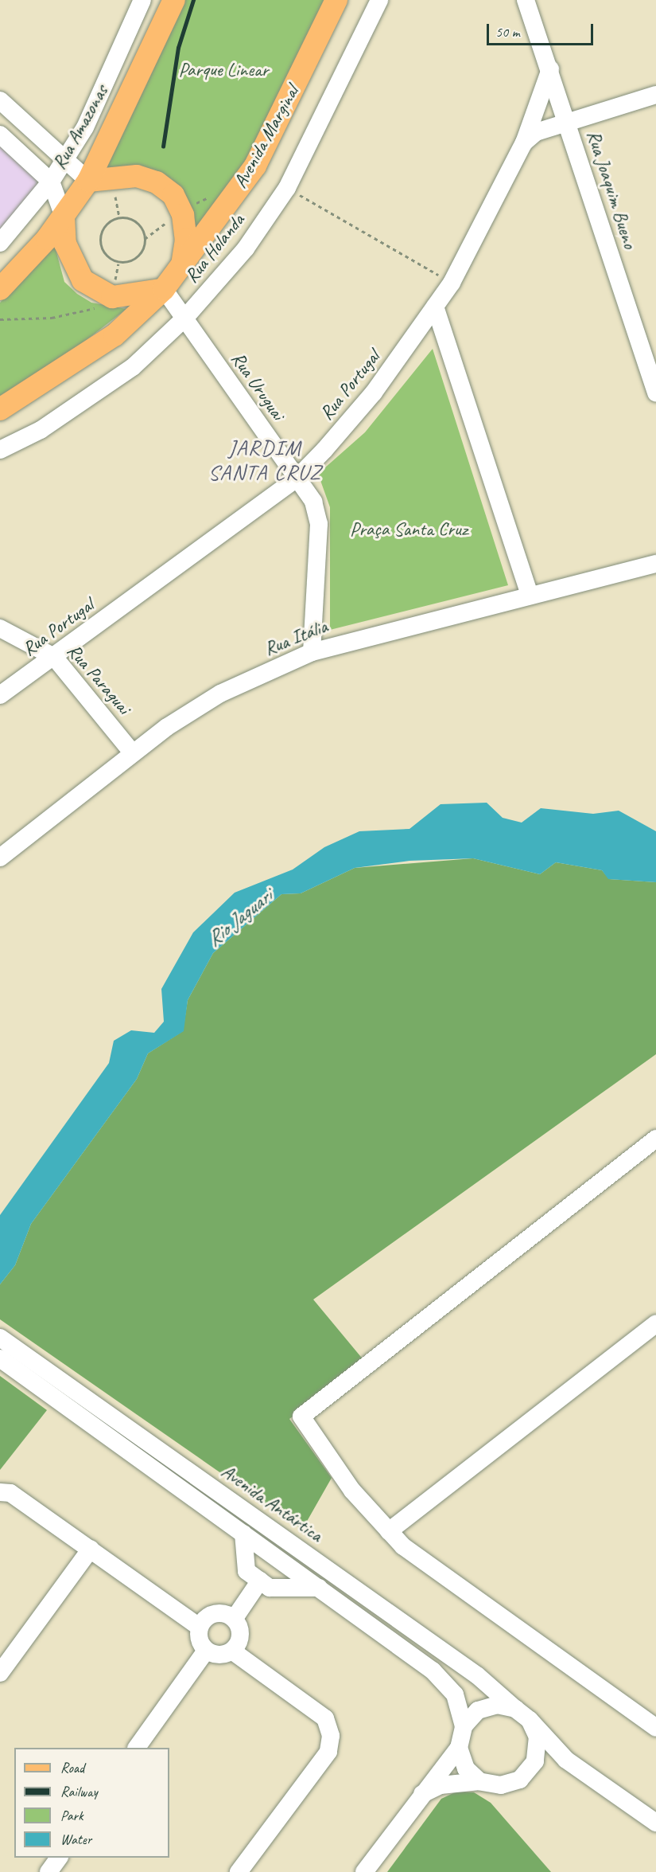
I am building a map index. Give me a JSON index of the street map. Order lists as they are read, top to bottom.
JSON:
{
  "streets": {
    "main road": ["Avenida Marginal"],
    "street": [
      "Rua Amazonas",
      "Rua Joaquim Bueno",
      "Rua Holanda",
      "Rua Portugal",
      "Rua Uruguai",
      "Rua Itália",
      "Rua Paraguai",
      "Avenida Antártica"
    ]
  },
  "crossings": [
    ["Rua Joaquim Bueno", "Rua Portugal"],
    ["Rua Holanda", "Rua Uruguai"],
    ["Rua Portugal", "Rua Uruguai"],
    ["Rua Portugal", "Rua Paraguai"],
    ["Rua Uruguai", "Rua Itália"],
    ["Rua Itália", "Rua Paraguai"]
  ],
  "districts": ["JARDIM SANTA CRUZ"],
  "water": ["Rio Jaguari"],
  "parks": ["Parque Linear", "Praça Santa Cruz"],
  "legend": [
    "Road",
    "Railway",
    "Park",
    "Water"
  ],
  "scale_bar": "50 m"
}
